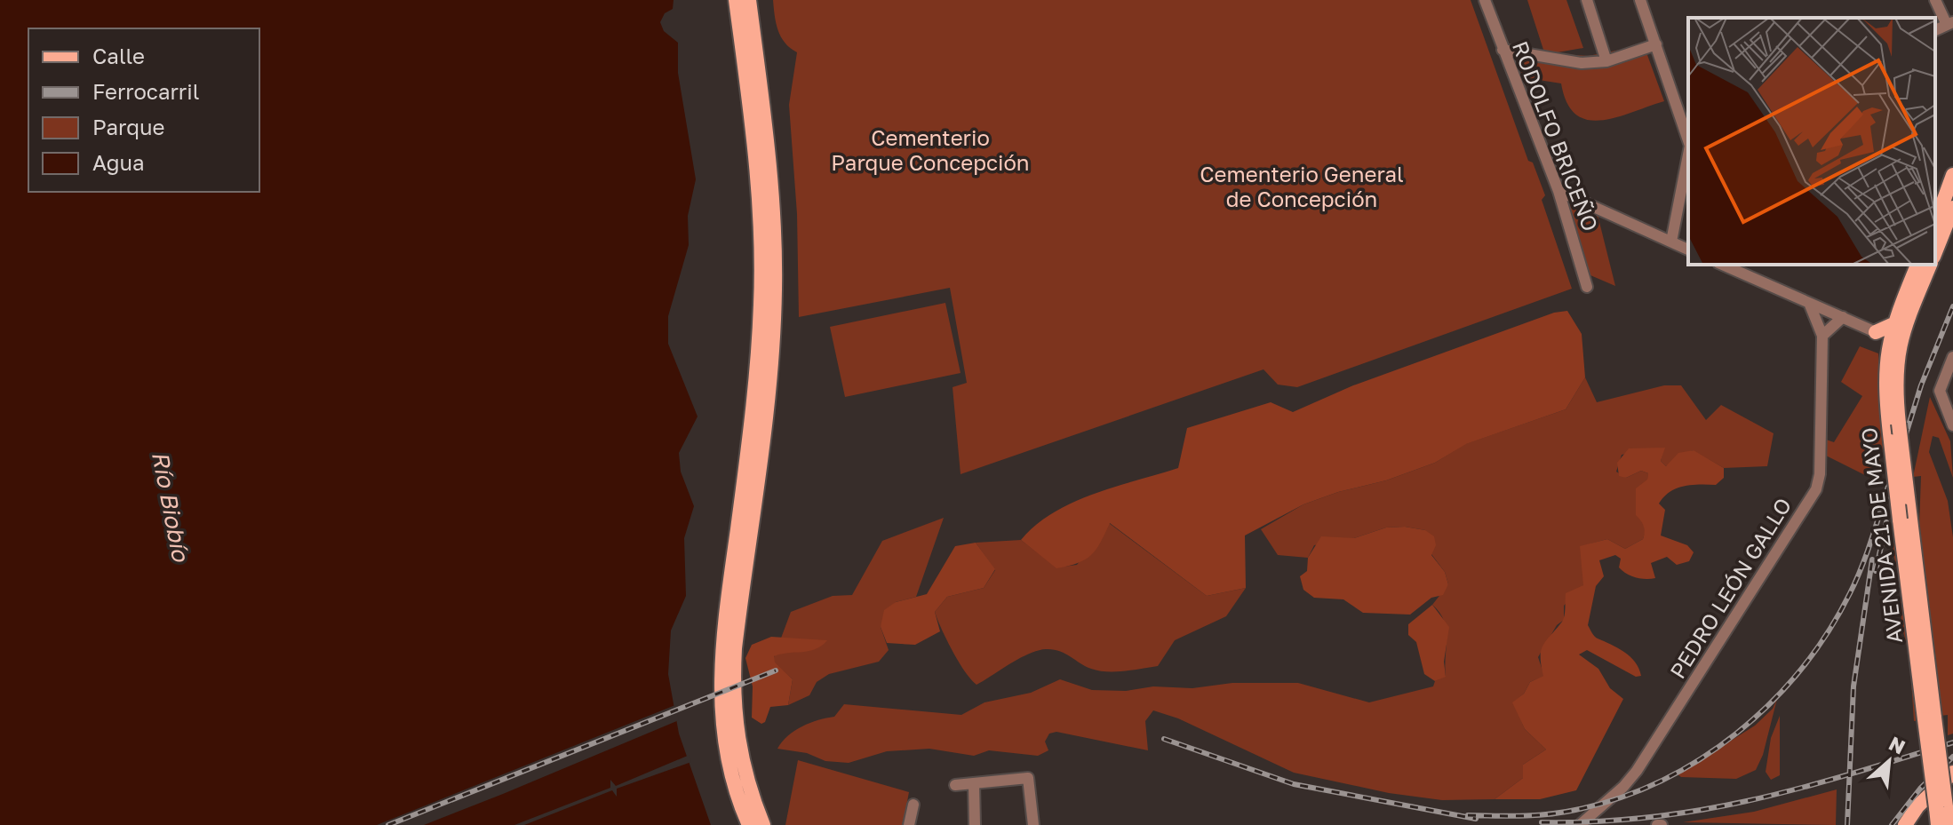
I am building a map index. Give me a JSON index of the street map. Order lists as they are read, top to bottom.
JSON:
{
  "streets": {
    "main road": ["AVENIDA 21 DE MAYO"],
    "street": ["RODOLFO BRICEÑO", "PEDRO LEÓN GALLO"]
  },
  "water": ["Río Biobío"],
  "parks": ["Cementerio Parque Concepción", "Cementerio General de Concepción"],
  "legend": [
    "Calle",
    "Ferrocarril",
    "Parque",
    "Agua"
  ],
  "north": "top right"
}
